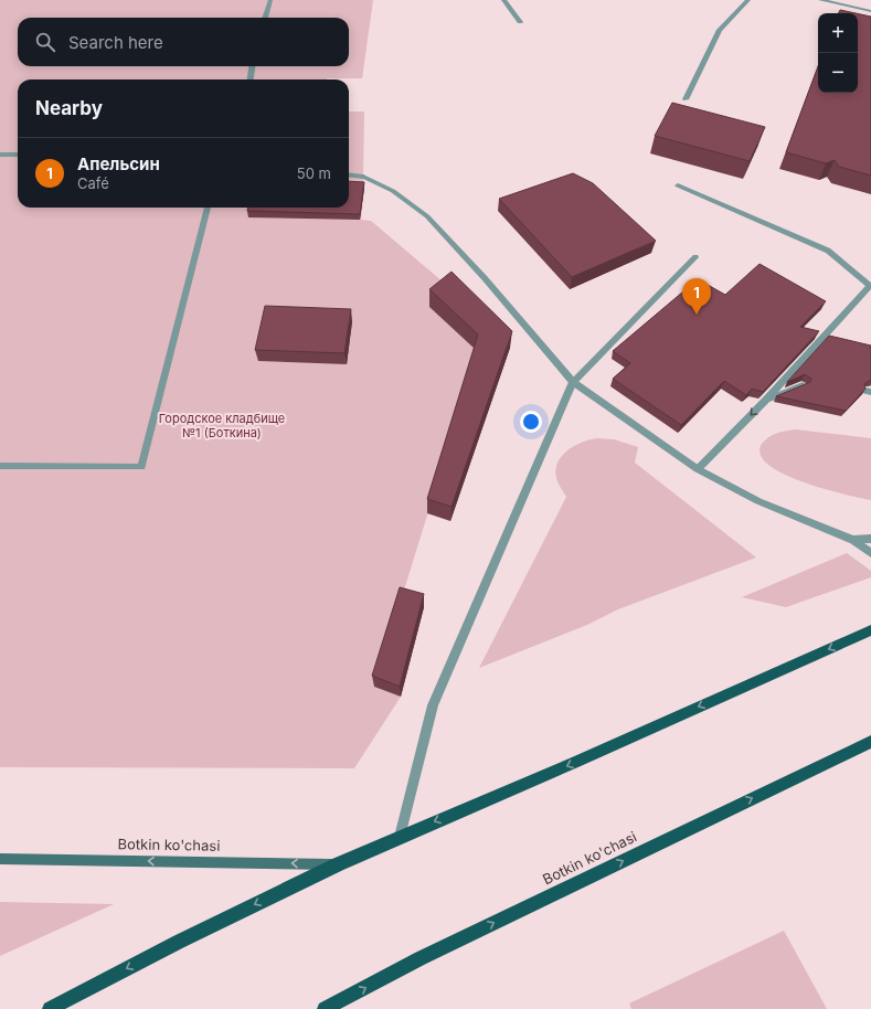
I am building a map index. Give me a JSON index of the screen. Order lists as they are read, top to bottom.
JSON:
{
  "streets": {
    "main road": ["Botkin ko'chasi"]
  },
  "parks": ["Городское кладбище №1 (Боткина)"],
  "page": {
    "map_buttons": ["+", "−"],
    "search": "Search here",
    "heading": "Nearby",
    "list": [
      {
        "mark": "1",
        "name": "Апельсин",
        "note": "Café",
        "value": "50 m"
      }
    ],
    "pins": "1"
  }
}
